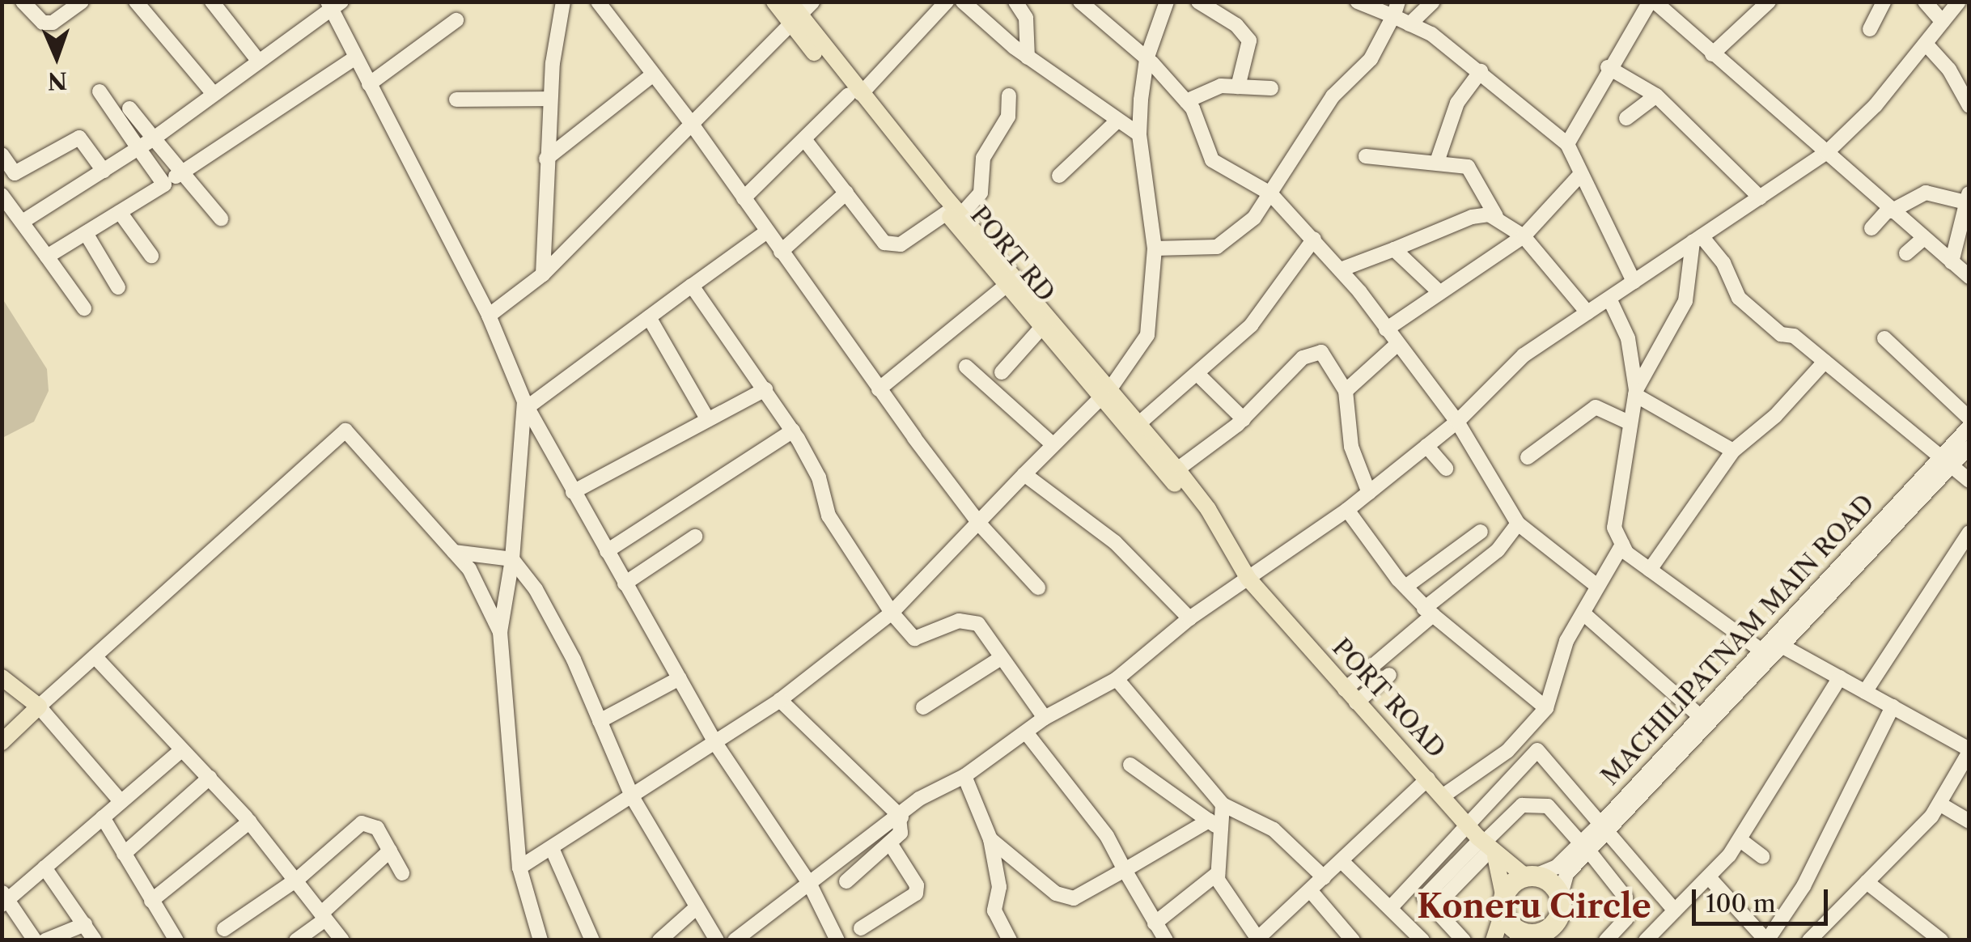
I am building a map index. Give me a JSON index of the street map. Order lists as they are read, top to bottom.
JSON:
{
  "streets": {
    "main road": ["PORT RD", "PORT ROAD"],
    "street": ["MACHILIPATNAM MAIN ROAD"]
  },
  "crossings": [
    ["PORT RD", "PORT ROAD"],
    ["MACHILIPATNAM MAIN ROAD", "PORT ROAD"]
  ],
  "districts": ["Koneru Circle"],
  "scale_bar": "100 m",
  "north": "bottom"
}
